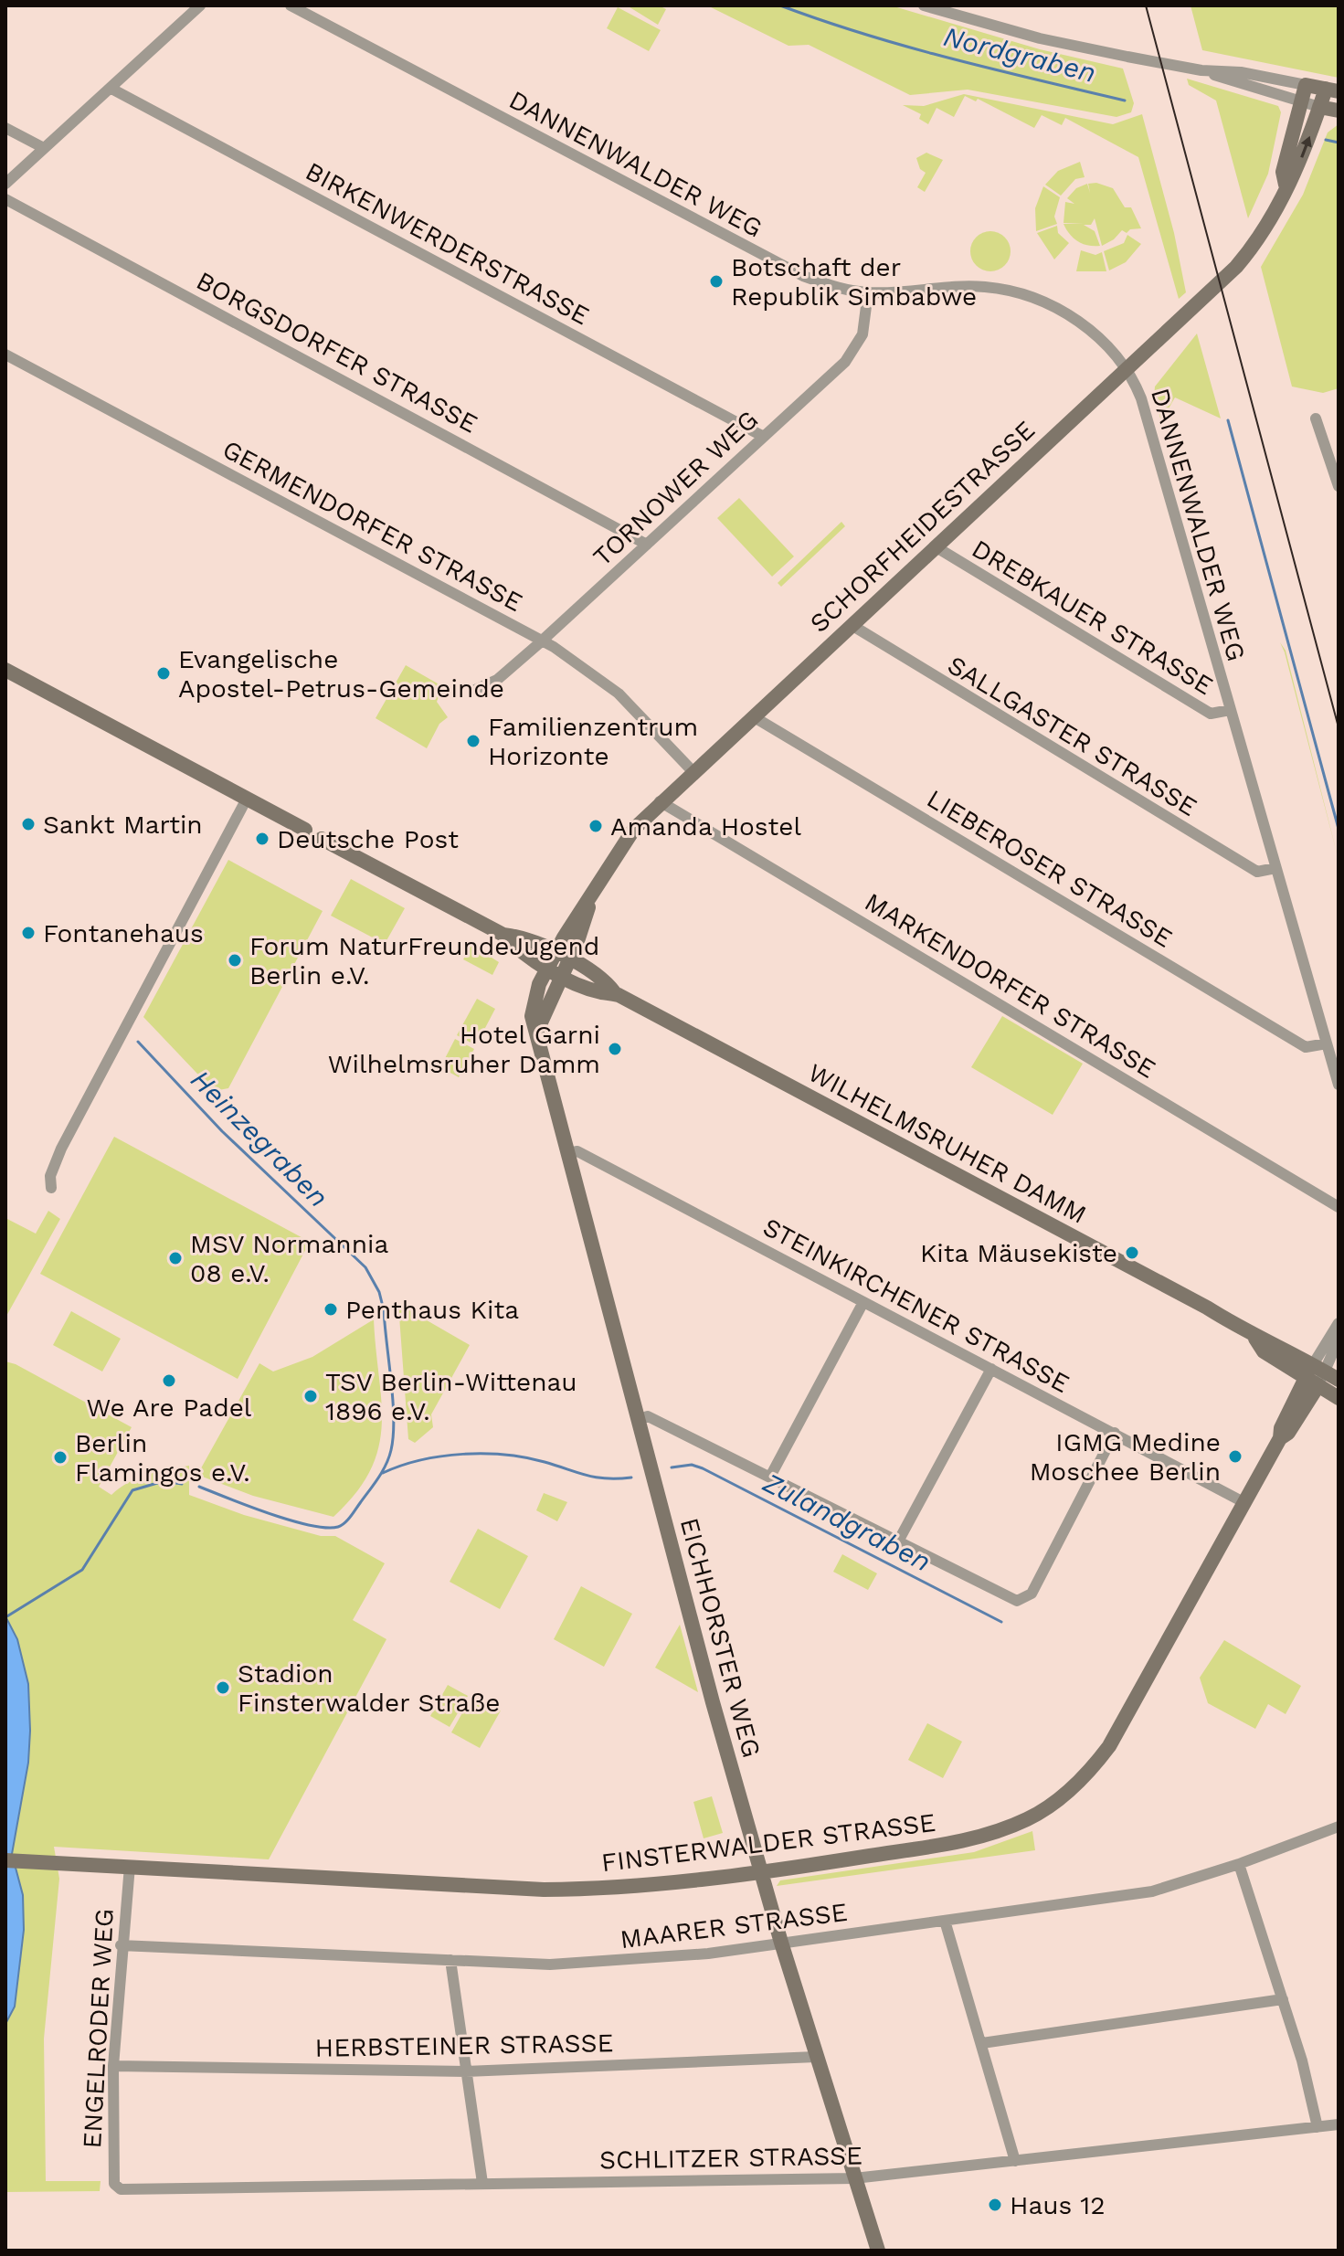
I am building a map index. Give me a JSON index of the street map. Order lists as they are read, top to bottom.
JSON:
{
  "streets": {
    "main road": [
      "SCHORFHEIDESTRASSE",
      "WILHELMSRUHER DAMM",
      "EICHHORSTER WEG",
      "FINSTERWALDER STRASSE"
    ],
    "street": [
      "DANNENWALDER WEG",
      "BIRKENWERDERSTRASSE",
      "BORGSDORFER STRASSE",
      "TORNOWER WEG",
      "GERMENDORFER STRASSE",
      "DREBKAUER STRASSE",
      "SALLGASTER STRASSE",
      "LIEBEROSER STRASSE",
      "MARKENDORFER STRASSE",
      "STEINKIRCHENER STRASSE",
      "MAARER STRASSE",
      "ENGELRODER WEG",
      "HERBSTEINER STRASSE",
      "SCHLITZER STRASSE"
    ]
  },
  "crossings": [
    ["DANNENWALDER WEG", "TORNOWER WEG"],
    ["DANNENWALDER WEG", "SCHORFHEIDESTRASSE"],
    ["DANNENWALDER WEG", "DREBKAUER STRASSE"],
    ["DANNENWALDER WEG", "SALLGASTER STRASSE"],
    ["DANNENWALDER WEG", "LIEBEROSER STRASSE"],
    ["BIRKENWERDERSTRASSE", "TORNOWER WEG"],
    ["BORGSDORFER STRASSE", "TORNOWER WEG"],
    ["TORNOWER WEG", "GERMENDORFER STRASSE"],
    ["GERMENDORFER STRASSE", "SCHORFHEIDESTRASSE"],
    ["SCHORFHEIDESTRASSE", "DREBKAUER STRASSE"],
    ["SCHORFHEIDESTRASSE", "SALLGASTER STRASSE"],
    ["SCHORFHEIDESTRASSE", "LIEBEROSER STRASSE"],
    ["SCHORFHEIDESTRASSE", "MARKENDORFER STRASSE"],
    ["SCHORFHEIDESTRASSE", "WILHELMSRUHER DAMM"],
    ["SCHORFHEIDESTRASSE", "EICHHORSTER WEG"],
    ["WILHELMSRUHER DAMM", "EICHHORSTER WEG"],
    ["WILHELMSRUHER DAMM", "FINSTERWALDER STRASSE"],
    ["STEINKIRCHENER STRASSE", "EICHHORSTER WEG"],
    ["STEINKIRCHENER STRASSE", "FINSTERWALDER STRASSE"],
    ["EICHHORSTER WEG", "FINSTERWALDER STRASSE"],
    ["EICHHORSTER WEG", "MAARER STRASSE"],
    ["EICHHORSTER WEG", "HERBSTEINER STRASSE"],
    ["EICHHORSTER WEG", "SCHLITZER STRASSE"],
    ["FINSTERWALDER STRASSE", "ENGELRODER WEG"],
    ["MAARER STRASSE", "ENGELRODER WEG"],
    ["ENGELRODER WEG", "HERBSTEINER STRASSE"],
    ["ENGELRODER WEG", "SCHLITZER STRASSE"]
  ],
  "water": ["Nordgraben", "Heinzegraben", "Zulandgraben"],
  "places": [
    "Botschaft der Republik Simbabwe",
    "Evangelische Apostel-Petrus-Gemeinde",
    "Familienzentrum Horizonte",
    "Sankt Martin",
    "Amanda Hostel",
    "Deutsche Post",
    "Fontanehaus",
    "Forum NaturFreundeJugend Berlin e.V.",
    "Hotel Garni Wilhelmsruher Damm",
    "Kita Mäusekiste",
    "MSV Normannia 08 e.V.",
    "Penthaus Kita",
    "We Are Padel",
    "TSV Berlin-Wittenau 1896 e.V.",
    "IGMG Medine Moschee Berlin",
    "Berlin Flamingos e.V.",
    "Stadion Finsterwalder Straße",
    "Haus 12"
  ]
}
